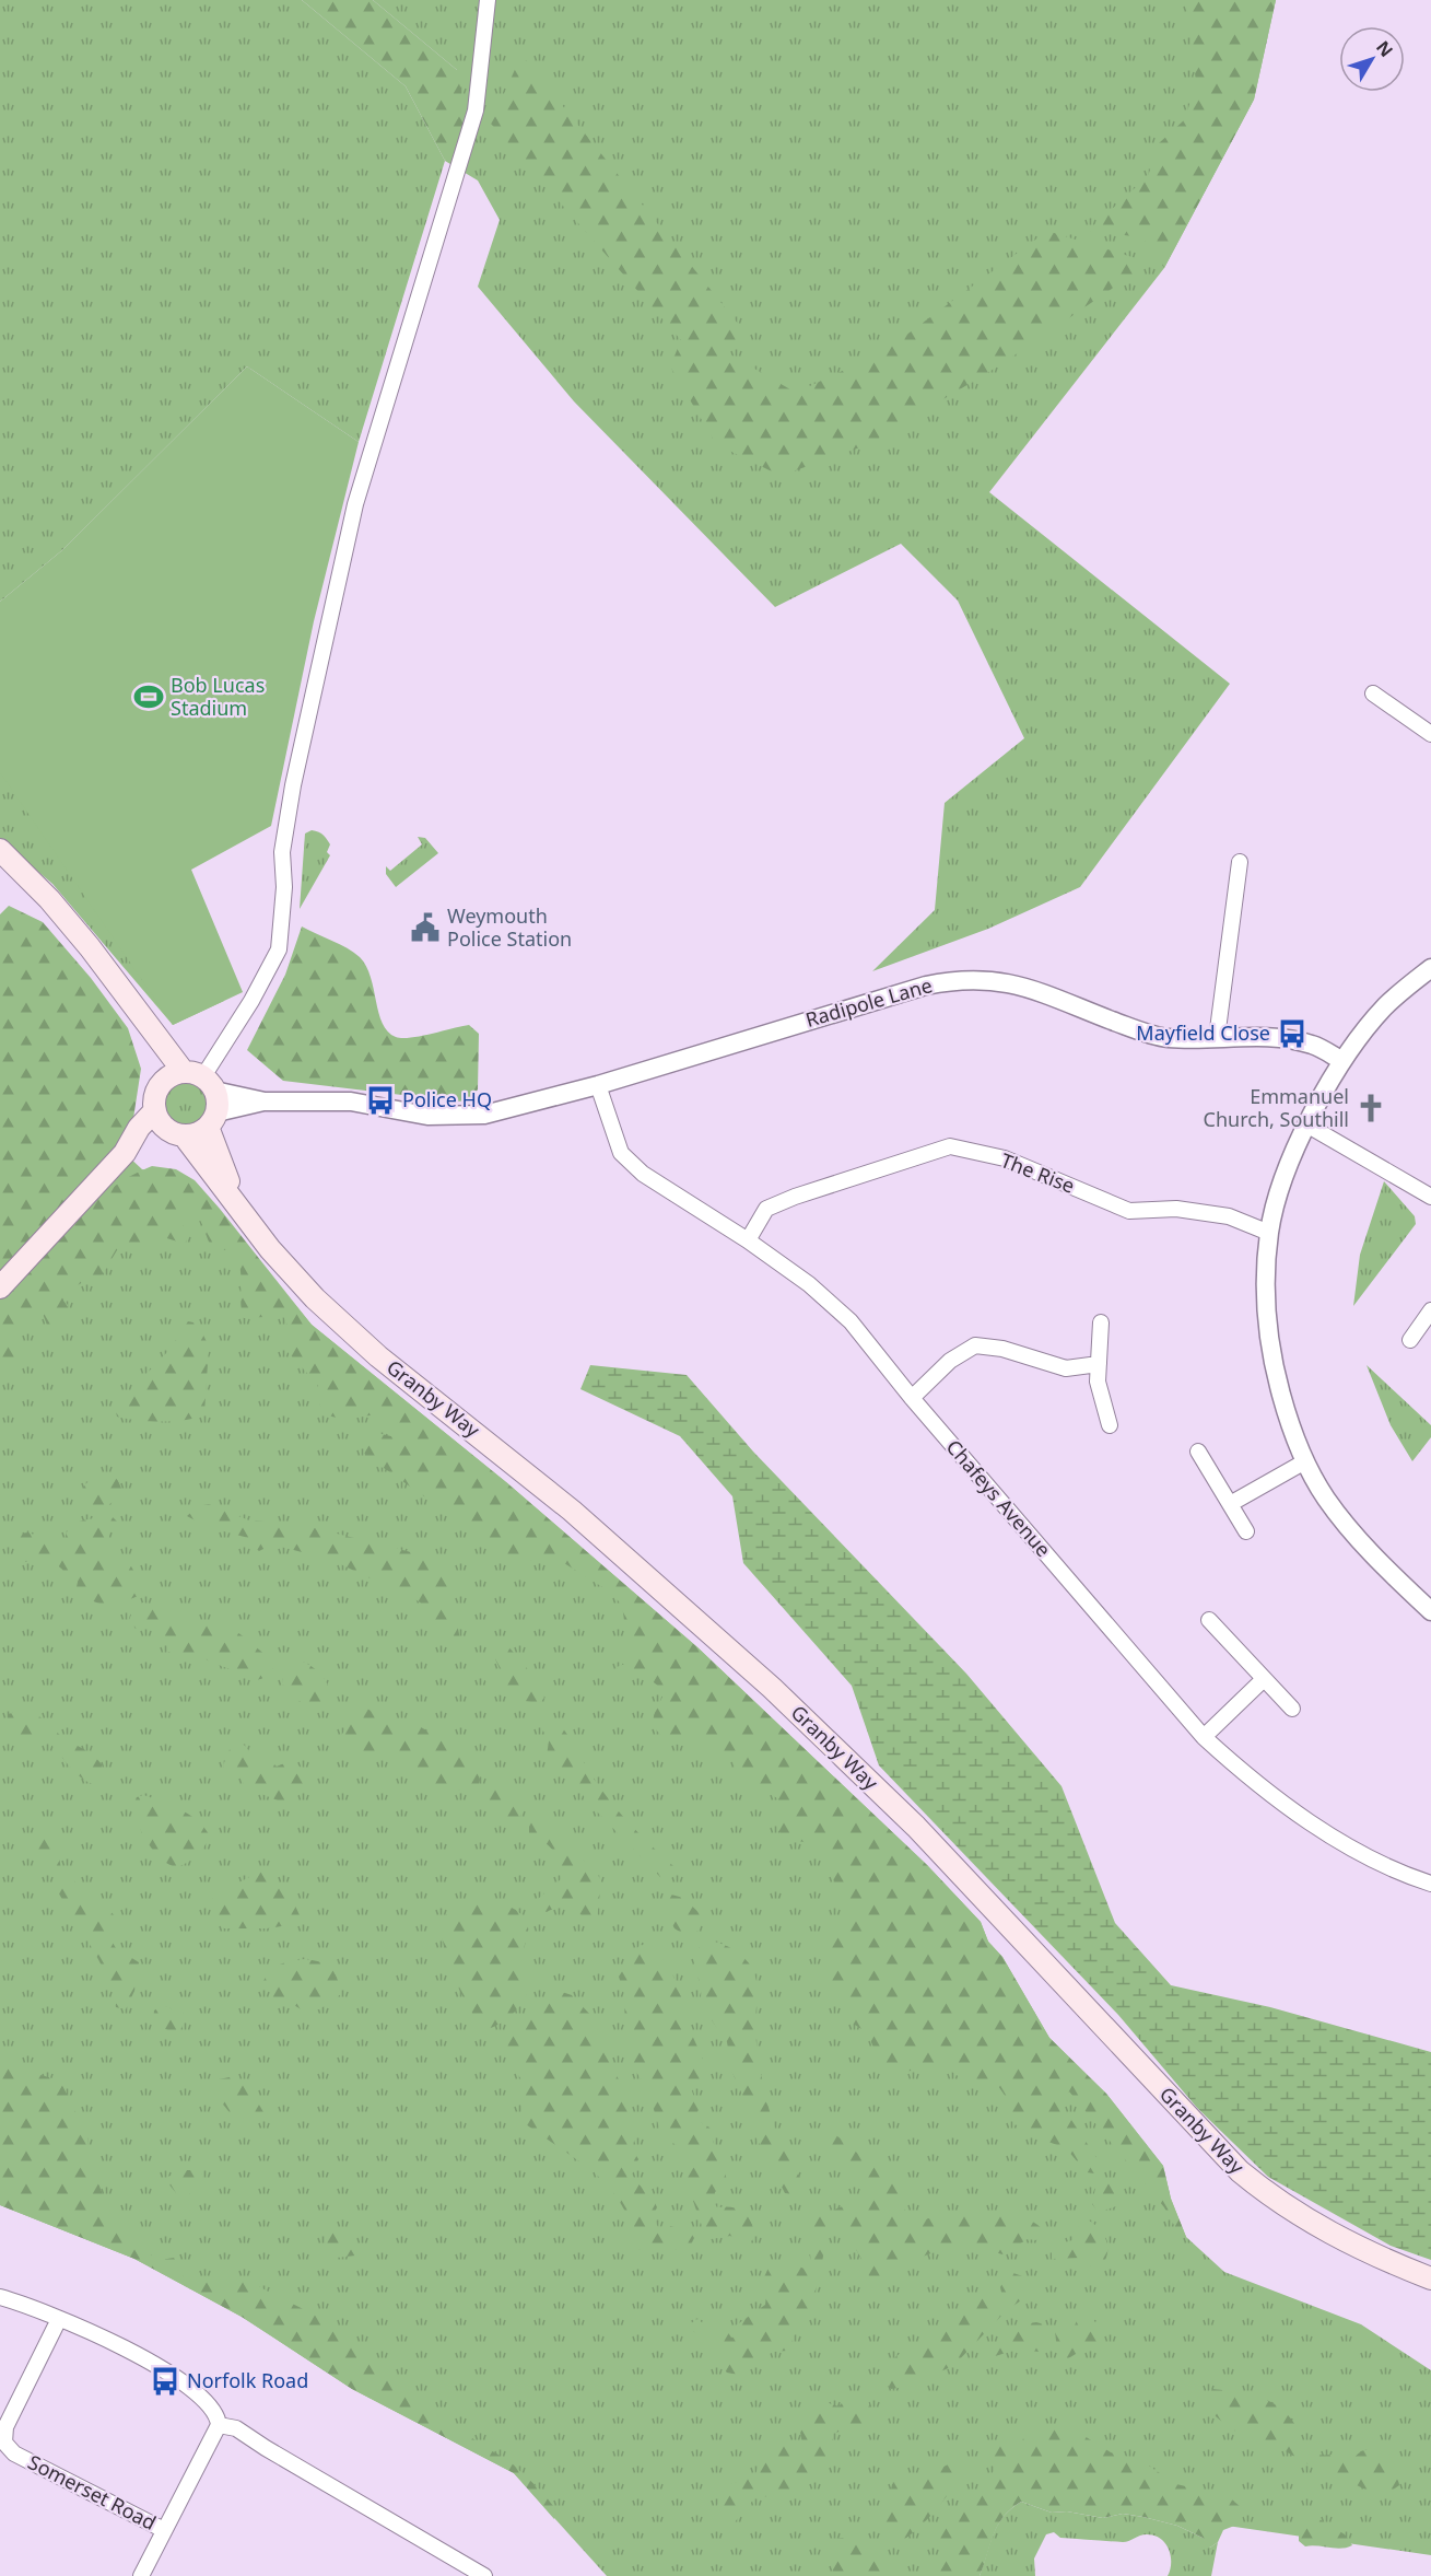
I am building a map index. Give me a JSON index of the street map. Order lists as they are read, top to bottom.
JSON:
{
  "streets": {
    "main road": ["Granby Way"],
    "street": [
      "Radipole Lane",
      "The Rise",
      "Chafeys Avenue",
      "Somerset Road"
    ]
  },
  "crossings": [
    ["Radipole Lane", "Granby Way"],
    ["Radipole Lane", "Chafeys Avenue"],
    ["The Rise", "Chafeys Avenue"]
  ],
  "places": {
    "sports": ["Bob Lucas Stadium"],
    "public building": ["Weymouth Police Station"],
    "bus stop": ["Mayfield Close", "Police HQ", "Norfolk Road"],
    "church": ["Emmanuel Church, Southill"]
  },
  "north": "top right"
}
